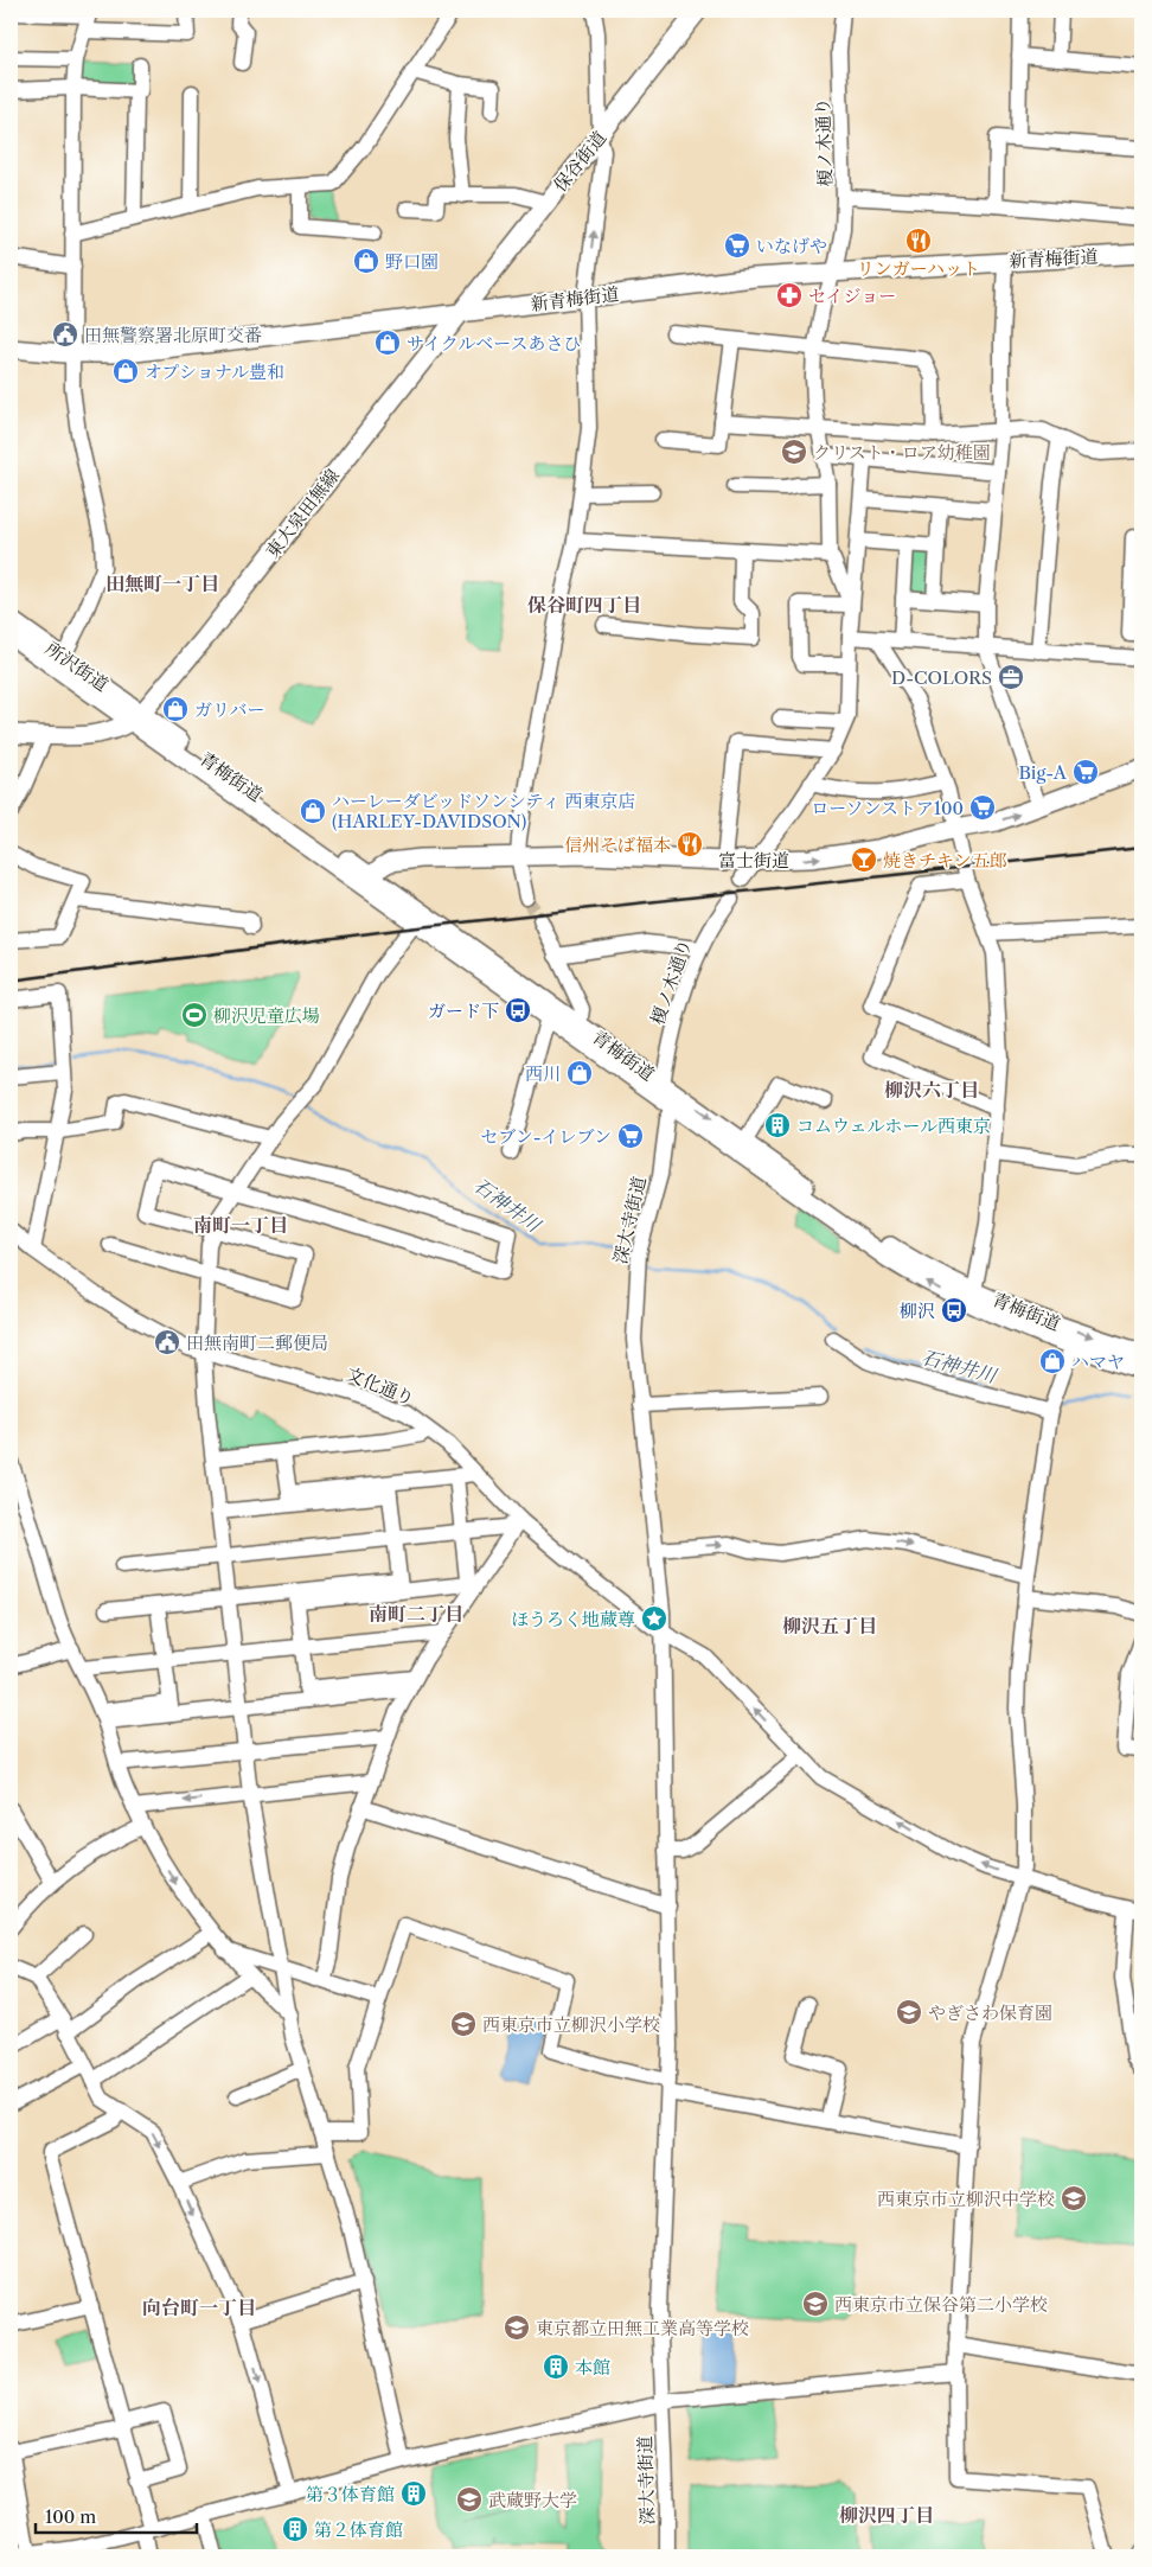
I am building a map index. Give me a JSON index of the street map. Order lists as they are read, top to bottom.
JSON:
{
  "streets": {
    "main road": [
      "保谷街道",
      "新青梅街道",
      "東大泉田無線",
      "所沢街道",
      "青梅街道",
      "富士街道"
    ],
    "street": ["榎ノ木通り", "深大寺街道", "文化通り"]
  },
  "crossings": [
    ["榎ノ木通り", "新青梅街道"],
    ["榎ノ木通り", "青梅街道"],
    ["保谷街道", "新青梅街道"],
    ["保谷街道", "東大泉田無線"],
    ["新青梅街道", "東大泉田無線"],
    ["東大泉田無線", "所沢街道"],
    ["東大泉田無線", "青梅街道"],
    ["所沢街道", "青梅街道"],
    ["青梅街道", "富士街道"],
    ["青梅街道", "深大寺街道"],
    ["深大寺街道", "文化通り"]
  ],
  "one_way": ["富士街道"],
  "districts": [
    "田無町一丁目",
    "保谷町四丁目",
    "柳沢六丁目",
    "南町一丁目",
    "南町二丁目",
    "柳沢五丁目",
    "向台町一丁目",
    "柳沢四丁目"
  ],
  "water": ["石神井川"],
  "places": {
    "restaurant": ["リンガーハット", "信州そば福本"],
    "supermarket": [
      "いなげや",
      "Big-A",
      "ローソンストア100",
      "セブン-イレブン"
    ],
    "shop": [
      "野口園",
      "サイクルベースあさひ",
      "オプショナル豊和",
      "ガリバー",
      "ハーレーダビッドソンシティ 西東京店 (HARLEY-DAVIDSON)",
      "西川",
      "ハマヤ"
    ],
    "pharmacy": ["セイジョー"],
    "public building": ["田無警察署北原町交番", "田無南町二郵便局"],
    "school or university": [
      "クリスト・ロア幼稚園",
      "やぎさわ保育園",
      "西東京市立柳沢小学校",
      "西東京市立柳沢中学校",
      "西東京市立保谷第二小学校",
      "東京都立田無工業高等学校",
      "武蔵野大学"
    ],
    "office": ["D-COLORS"],
    "bar": ["焼きチキン五郎"],
    "bus stop": ["ガード下", "柳沢"],
    "sports": ["柳沢児童広場"],
    "building": [
      "コムウェルホール西東京",
      "本館",
      "第３体育館",
      "第２体育館"
    ],
    "place": ["ほうろく地蔵尊"]
  },
  "scale_bar": "100 m"
}
